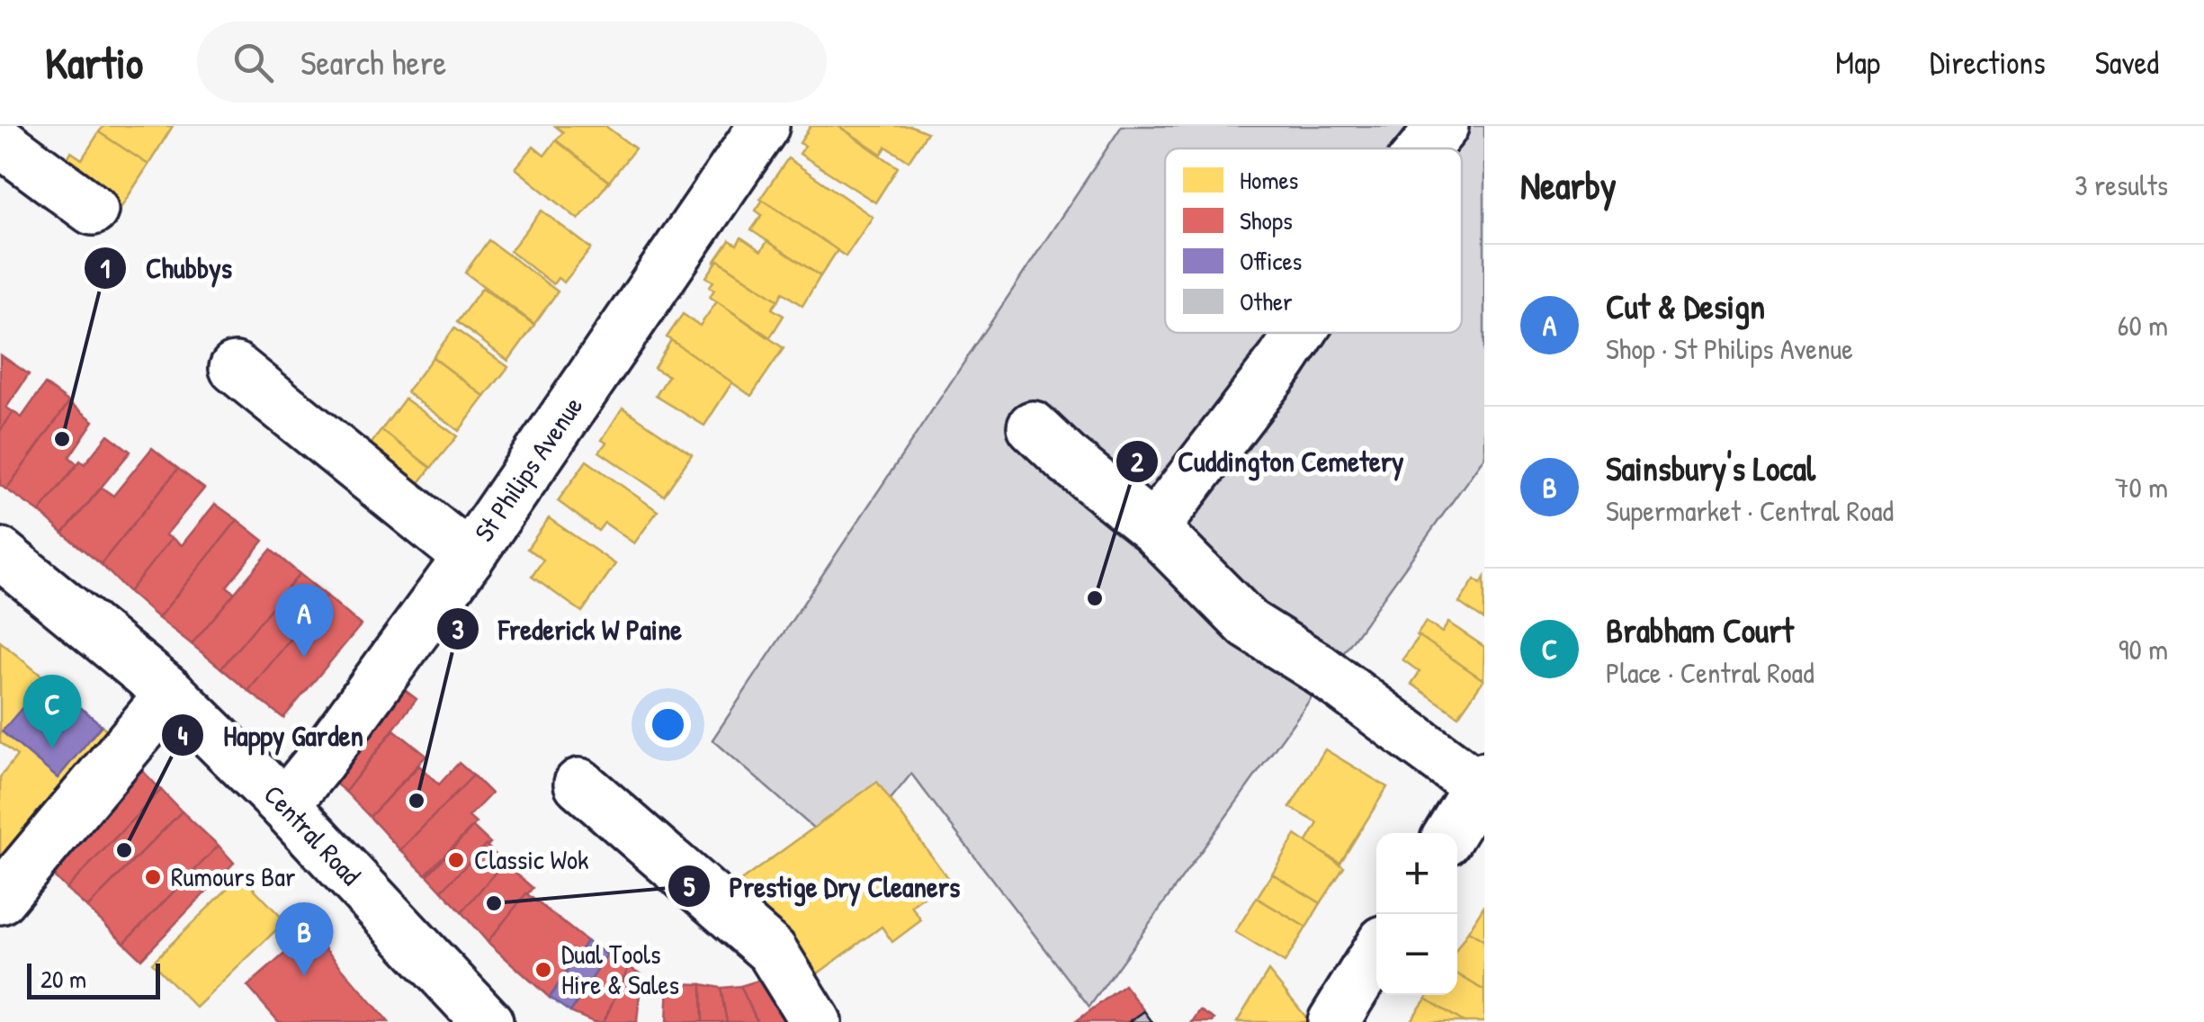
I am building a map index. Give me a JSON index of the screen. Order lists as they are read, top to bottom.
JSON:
{
  "streets": {
    "street": ["St Philips Avenue", "Central Road"]
  },
  "crossings": [
    ["St Philips Avenue", "Central Road"]
  ],
  "places": [
    "Chubbys",
    "Cuddington Cemetery",
    "Frederick W Paine",
    "Happy Garden",
    "Classic Wok",
    "Rumours Bar",
    "Prestige Dry Cleaners",
    "Dual Tools Hire & Sales"
  ],
  "legend": [
    "Homes",
    "Shops",
    "Offices",
    "Other"
  ],
  "scale_bar": "20 m",
  "page": {
    "header": "Kartio",
    "search": "Search here",
    "nav": ["Map", "Directions", "Saved"],
    "heading": ["Nearby", "3 results"],
    "list": [
      {
        "mark": "A",
        "name": "Cut & Design",
        "note": "Shop · St Philips Avenue",
        "value": "60 m"
      },
      {
        "mark": "B",
        "name": "Sainsbury's Local",
        "note": "Supermarket · Central Road",
        "value": "70 m"
      },
      {
        "mark": "C",
        "name": "Brabham Court",
        "note": "Place · Central Road",
        "value": "90 m"
      }
    ],
    "pins": ["A", "C", "B"],
    "map_buttons": ["+", "−"],
    "scale": "20 m"
  }
}
